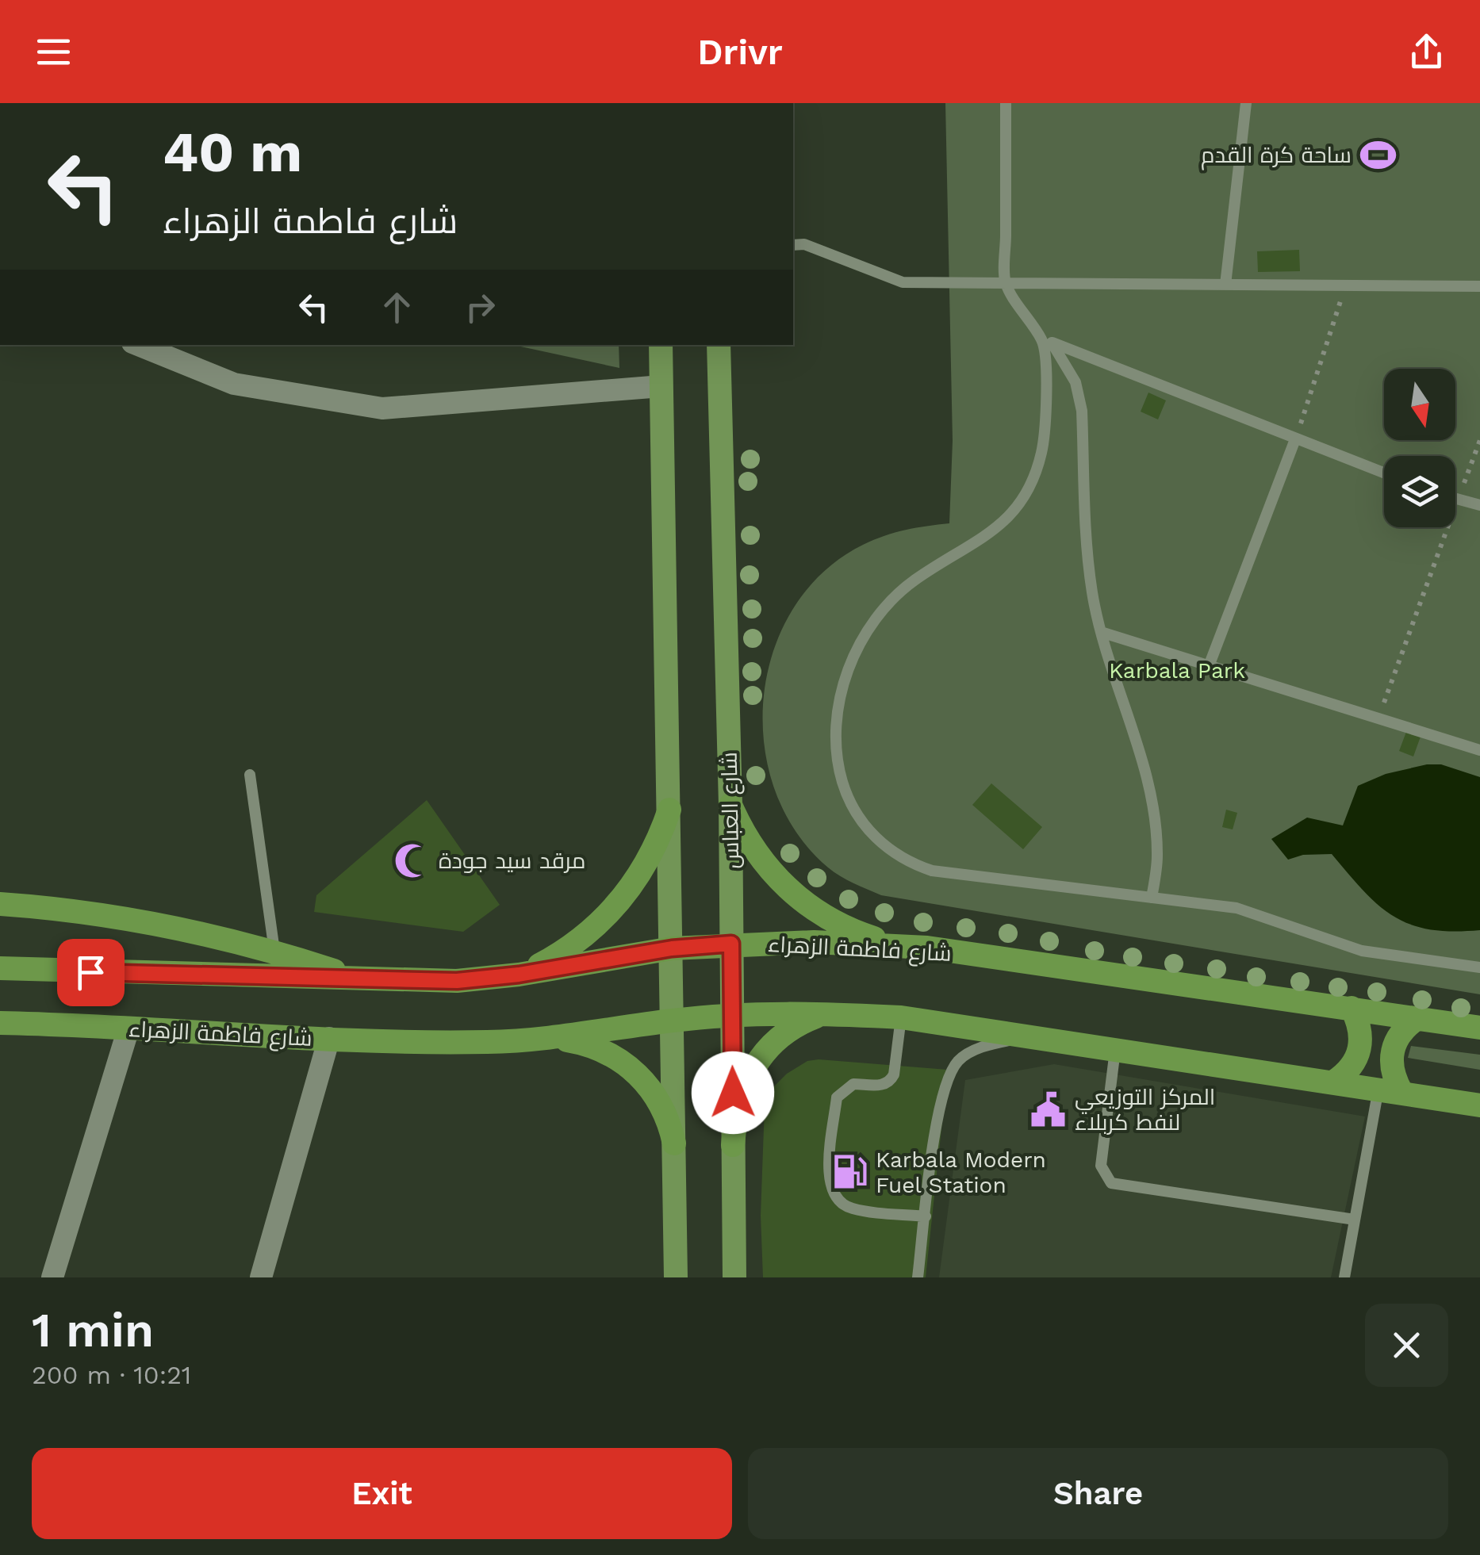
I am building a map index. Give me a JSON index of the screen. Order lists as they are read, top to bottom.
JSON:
{
  "streets": {
    "highway": ["شارع فاطمة الزهراء"],
    "main road": ["شارع العباس"]
  },
  "crossings": [
    ["شارع العباس", "شارع فاطمة الزهراء"]
  ],
  "parks": ["Karbala Park"],
  "places": {
    "sports": ["ساحة كرة القدم"],
    "mosque": ["مرقد سيد جودة"],
    "public building": ["المركز التوزيعي لنفط كربلاء"],
    "fuel station": ["Karbala Modern Fuel Station"]
  },
  "north": "bottom",
  "page": {
    "header": "Drivr",
    "turn": ["40 m", "شارع فاطمة الزهراء"],
    "heading": ["1 min", "200 m · 10:21"],
    "buttons": ["Exit", "Share"]
  }
}
